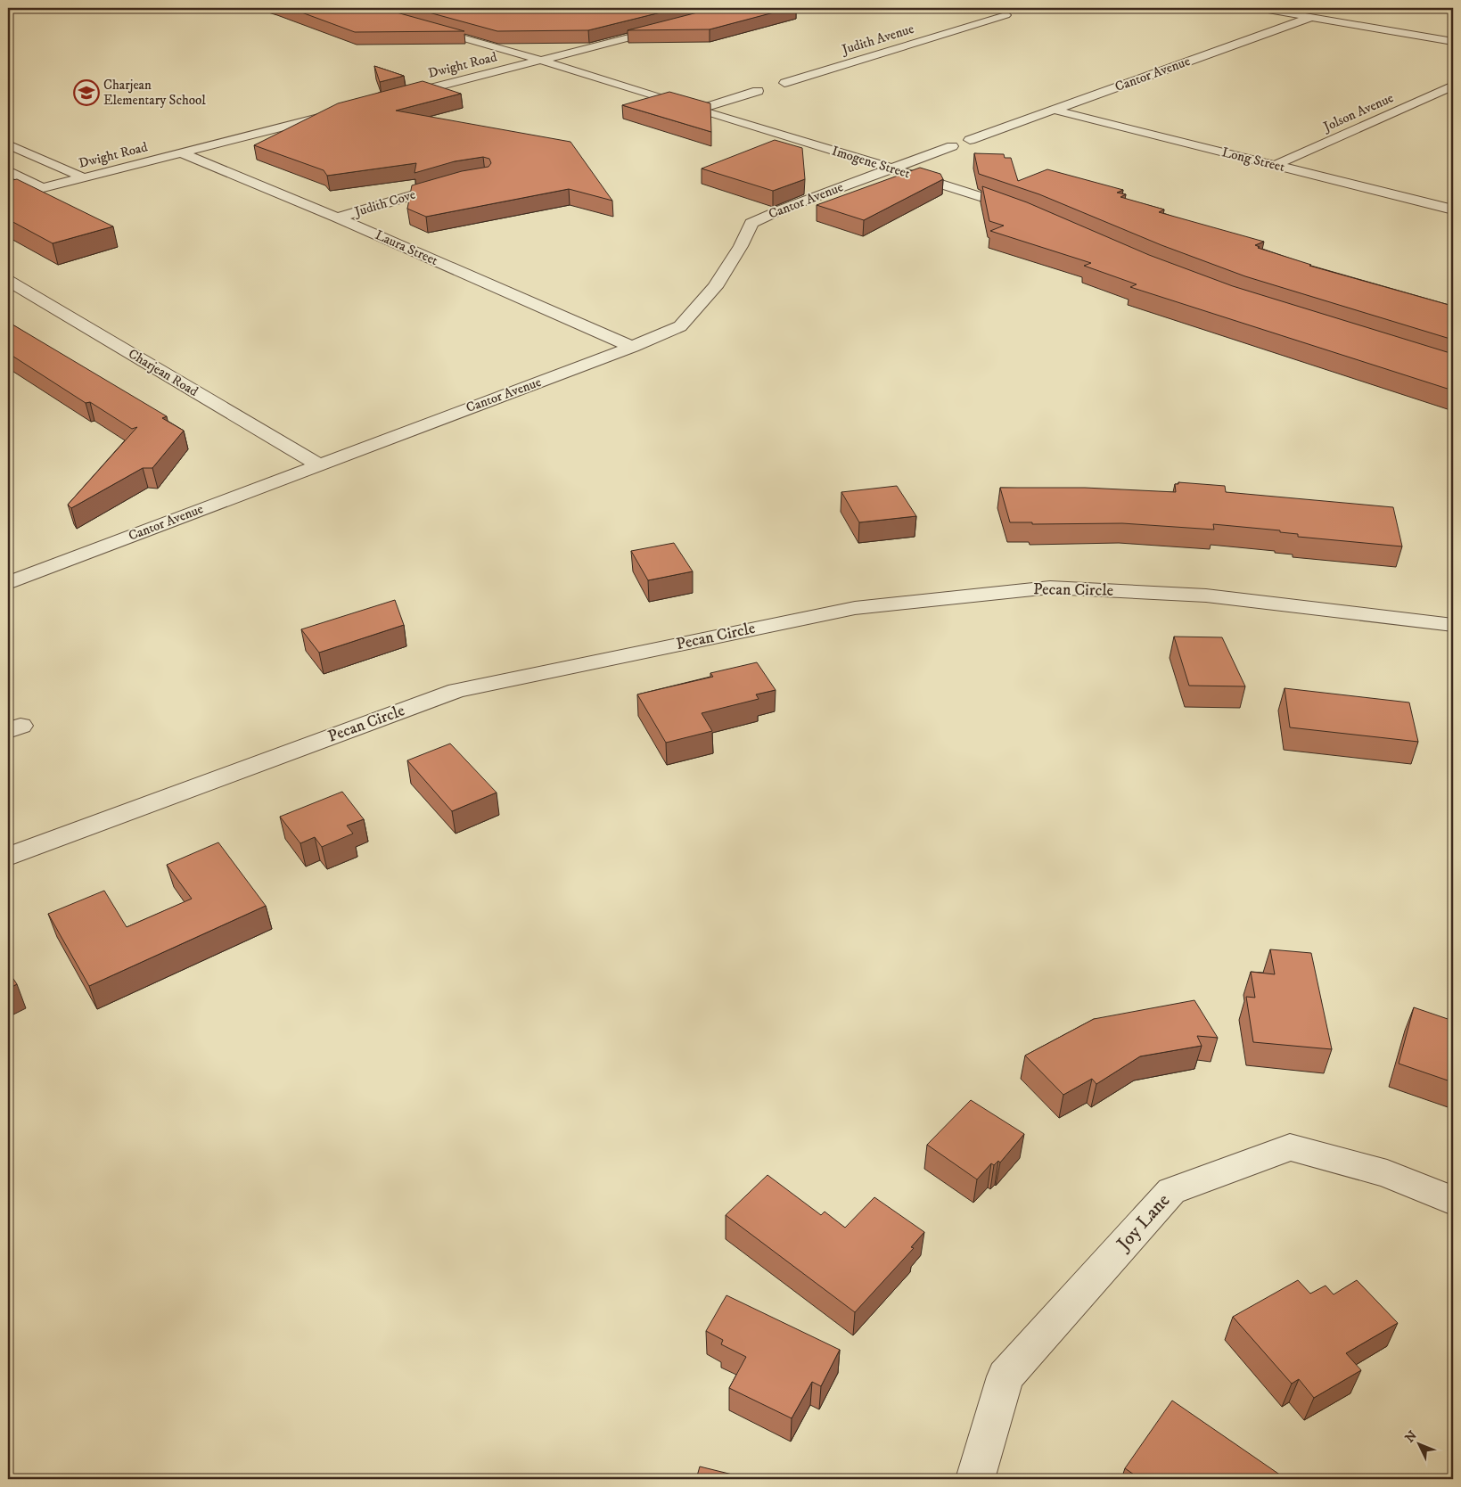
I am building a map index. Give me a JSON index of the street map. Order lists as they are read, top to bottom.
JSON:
{
  "streets": {
    "street": [
      "Judith Avenue",
      "Dwight Road",
      "Cantor Avenue",
      "Jolson Avenue",
      "Long Street",
      "Imogene Street",
      "Judith Cove",
      "Laura Street",
      "Charjean Road",
      "Pecan Circle",
      "Joy Lane"
    ]
  },
  "crossings": [
    ["Dwight Road", "Imogene Street"],
    ["Dwight Road", "Laura Street"],
    ["Cantor Avenue", "Long Street"],
    ["Cantor Avenue", "Imogene Street"],
    ["Cantor Avenue", "Laura Street"],
    ["Cantor Avenue", "Charjean Road"],
    ["Jolson Avenue", "Long Street"],
    ["Judith Cove", "Laura Street"]
  ],
  "places": {
    "school or university": ["Charjean Elementary School"]
  },
  "north": "top left"
}
